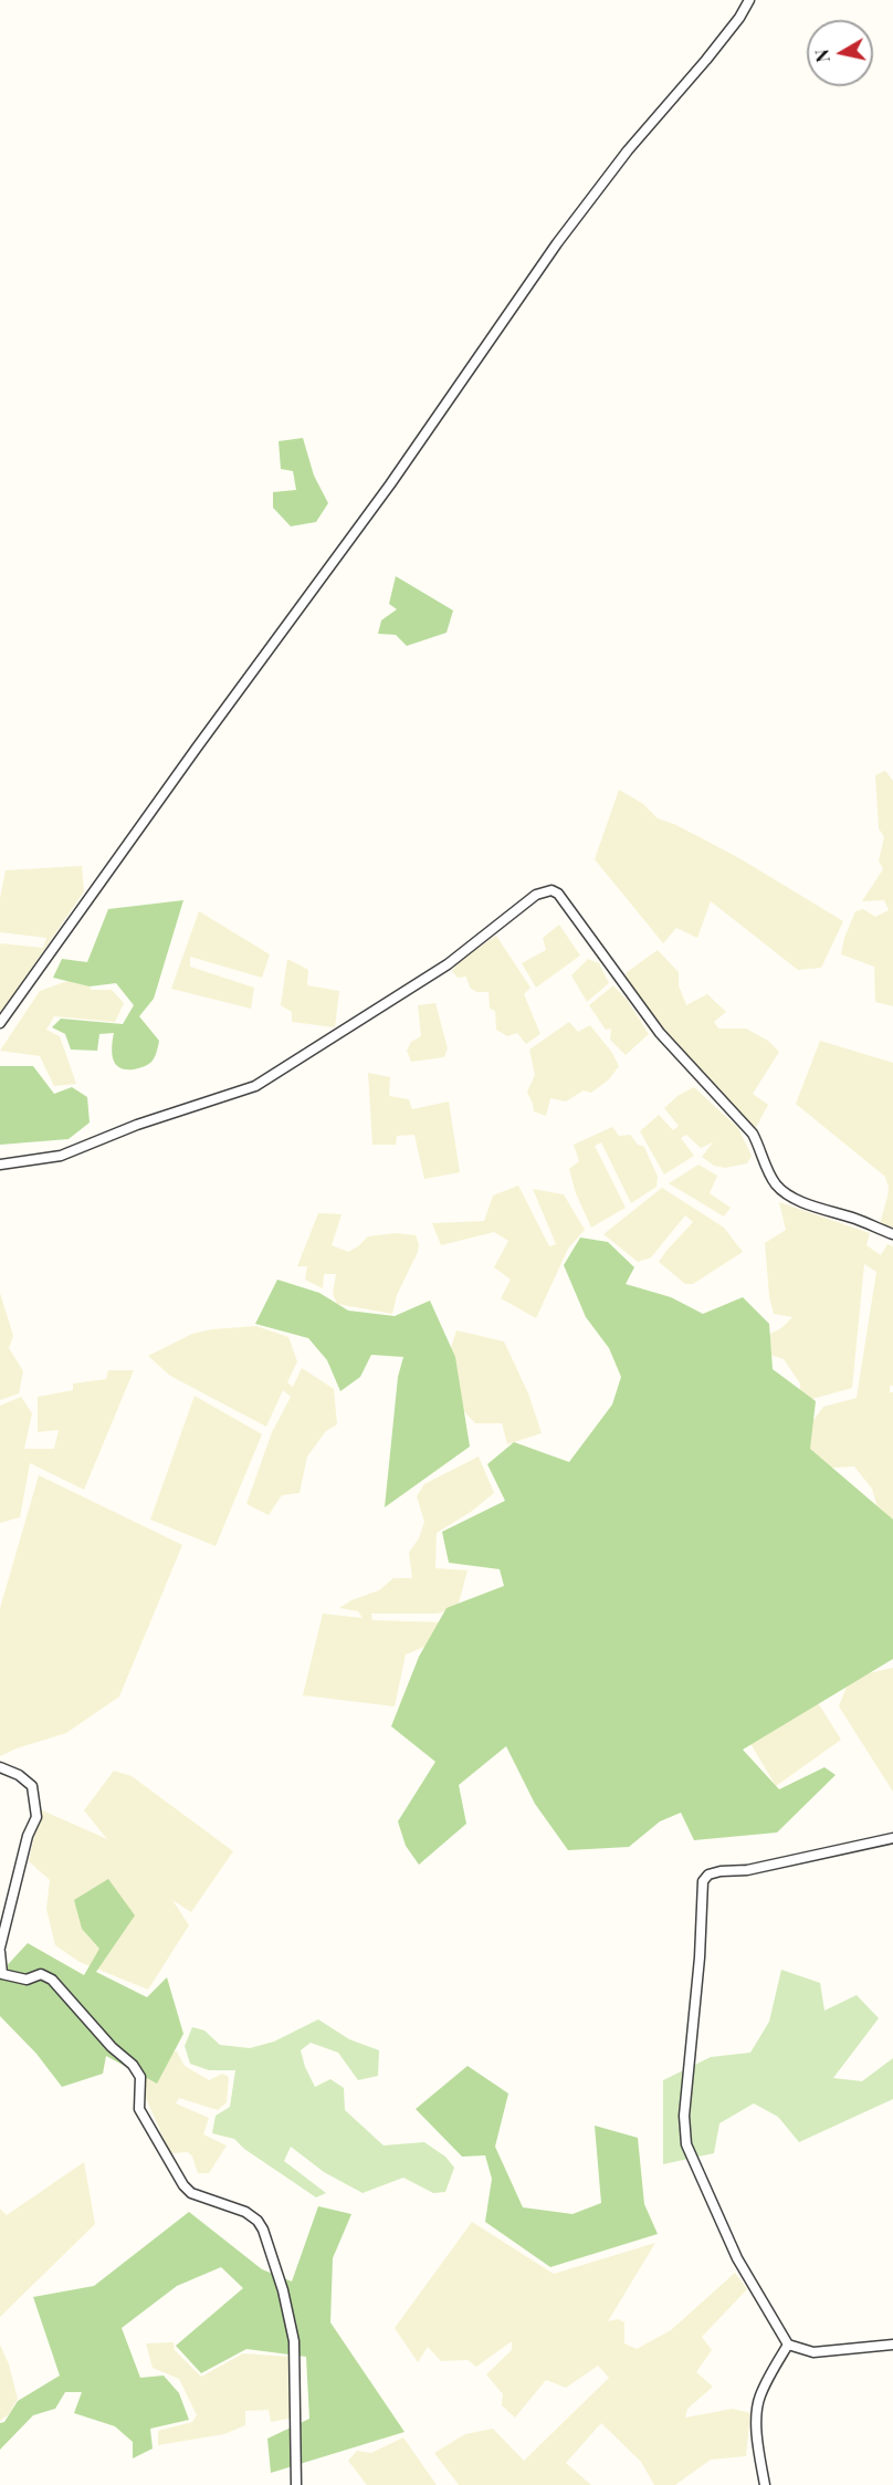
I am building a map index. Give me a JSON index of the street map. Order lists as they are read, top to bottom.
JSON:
{
  "north": "left"
}
